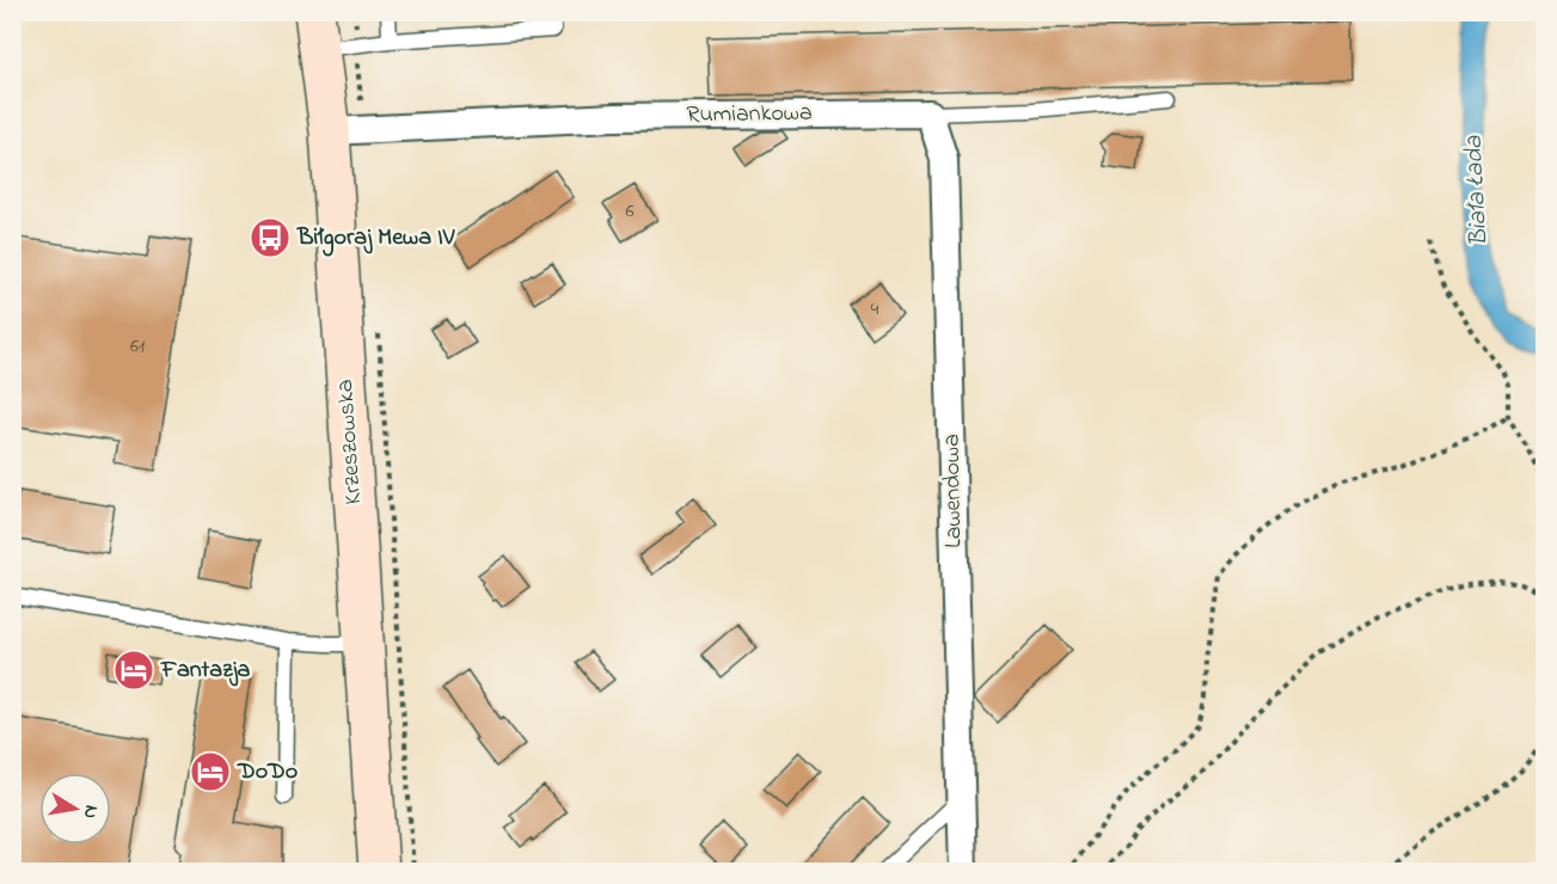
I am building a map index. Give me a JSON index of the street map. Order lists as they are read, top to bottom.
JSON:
{
  "streets": {
    "main road": ["Krzeszowska"],
    "street": ["Rumiankowa", "Lawendowa"]
  },
  "crossings": [
    ["Rumiankowa", "Krzeszowska"],
    ["Rumiankowa", "Lawendowa"]
  ],
  "water": ["Biała Łada"],
  "places": {
    "bus stop": ["Biłgoraj Mewa IV"],
    "hotel": ["Fantazja", "DoDo"]
  },
  "house_numbers": ["6", "4", "61"],
  "north": "right"
}
